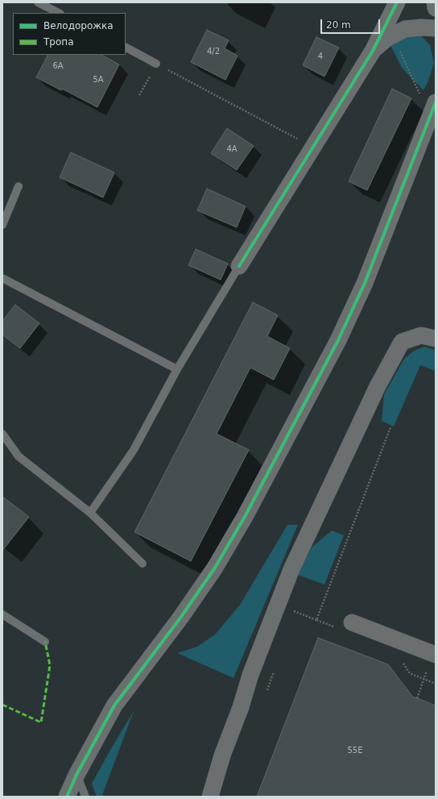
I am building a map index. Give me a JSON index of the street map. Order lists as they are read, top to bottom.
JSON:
{
  "house_numbers": [
    "4/2",
    "4",
    "6А",
    "5А",
    "4А",
    "55Е"
  ],
  "legend": ["Велодорожка", "Тропа"],
  "scale_bar": "20 m"
}
